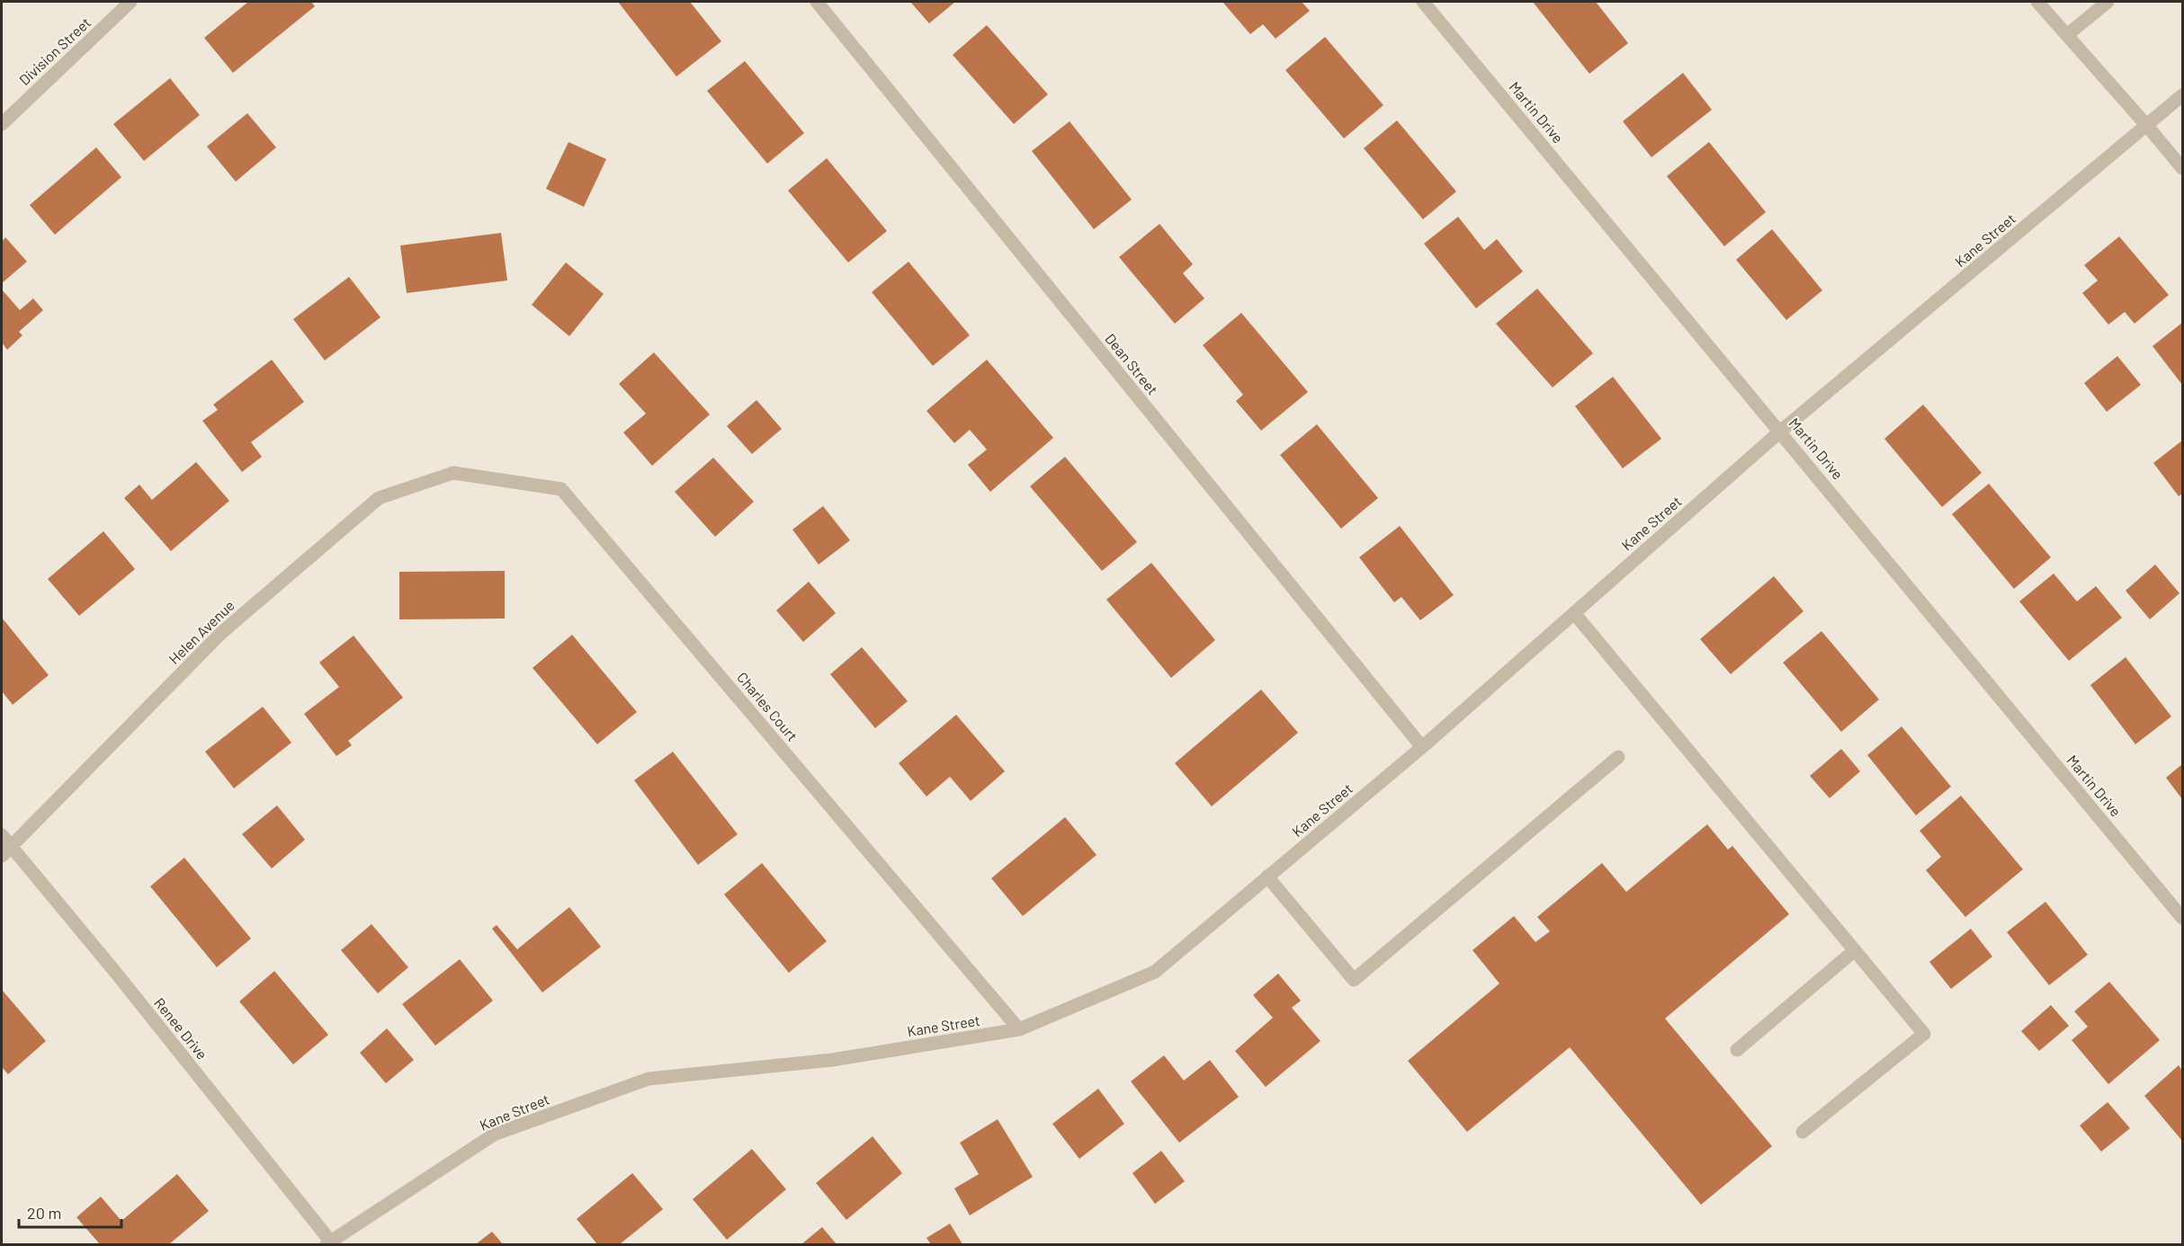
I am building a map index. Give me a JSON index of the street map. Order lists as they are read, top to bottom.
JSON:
{
  "streets": {
    "street": [
      "Division Street",
      "Martin Drive",
      "Kane Street",
      "Dean Street",
      "Helen Avenue",
      "Charles Court",
      "Renee Drive"
    ]
  },
  "crossings": [
    ["Martin Drive", "Kane Street"],
    ["Kane Street", "Dean Street"],
    ["Kane Street", "Charles Court"],
    ["Kane Street", "Renee Drive"],
    ["Helen Avenue", "Charles Court"],
    ["Helen Avenue", "Renee Drive"]
  ],
  "scale_bar": "20 m"
}
